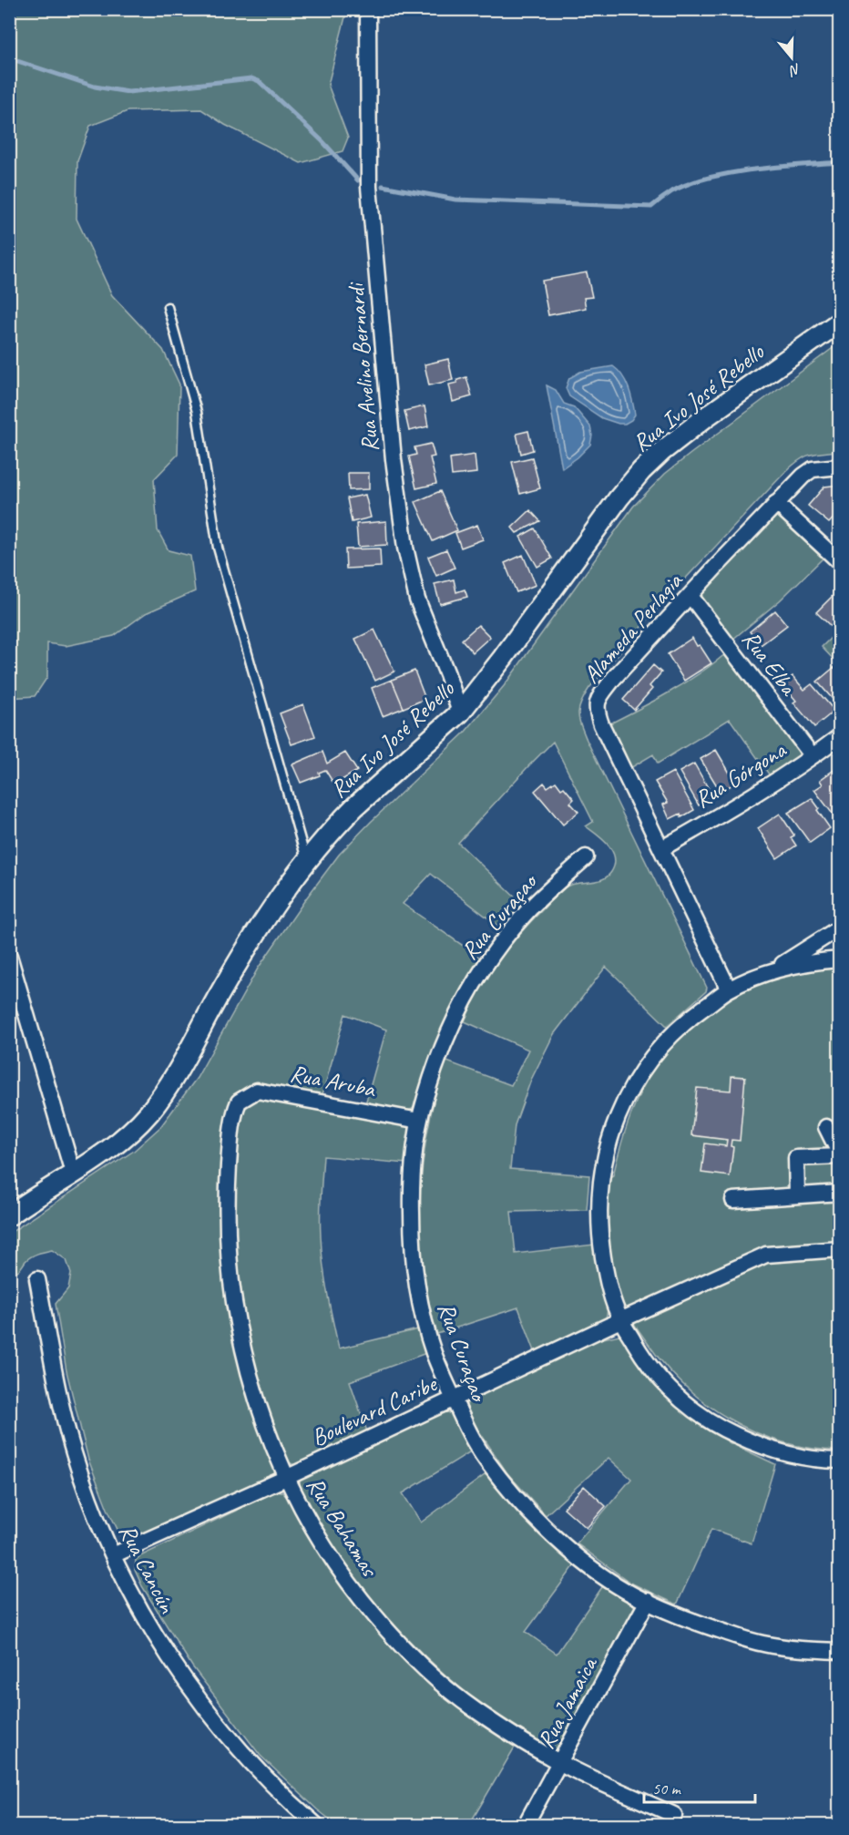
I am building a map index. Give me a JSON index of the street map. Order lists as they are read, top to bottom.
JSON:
{
  "streets": {
    "street": [
      "Rua Avelino Bernardi",
      "Rua Ivo José Rebello",
      "Alameda Perlagia",
      "Rua Elba",
      "Rua Górgona",
      "Rua Curaçao",
      "Rua Aruba",
      "Boulevard Caribe",
      "Rua Bahamas",
      "Rua Cancún",
      "Rua Jamaica"
    ]
  },
  "crossings": [
    ["Rua Avelino Bernardi", "Rua Ivo José Rebello"],
    ["Alameda Perlagia", "Rua Elba"],
    ["Alameda Perlagia", "Rua Górgona"],
    ["Rua Elba", "Rua Górgona"],
    ["Rua Curaçao", "Rua Aruba"],
    ["Rua Curaçao", "Boulevard Caribe"],
    ["Rua Curaçao", "Rua Jamaica"],
    ["Rua Aruba", "Rua Bahamas"],
    ["Boulevard Caribe", "Rua Bahamas"],
    ["Boulevard Caribe", "Rua Cancún"],
    ["Rua Bahamas", "Rua Jamaica"]
  ],
  "scale_bar": "50 m",
  "north": "bottom"
}
